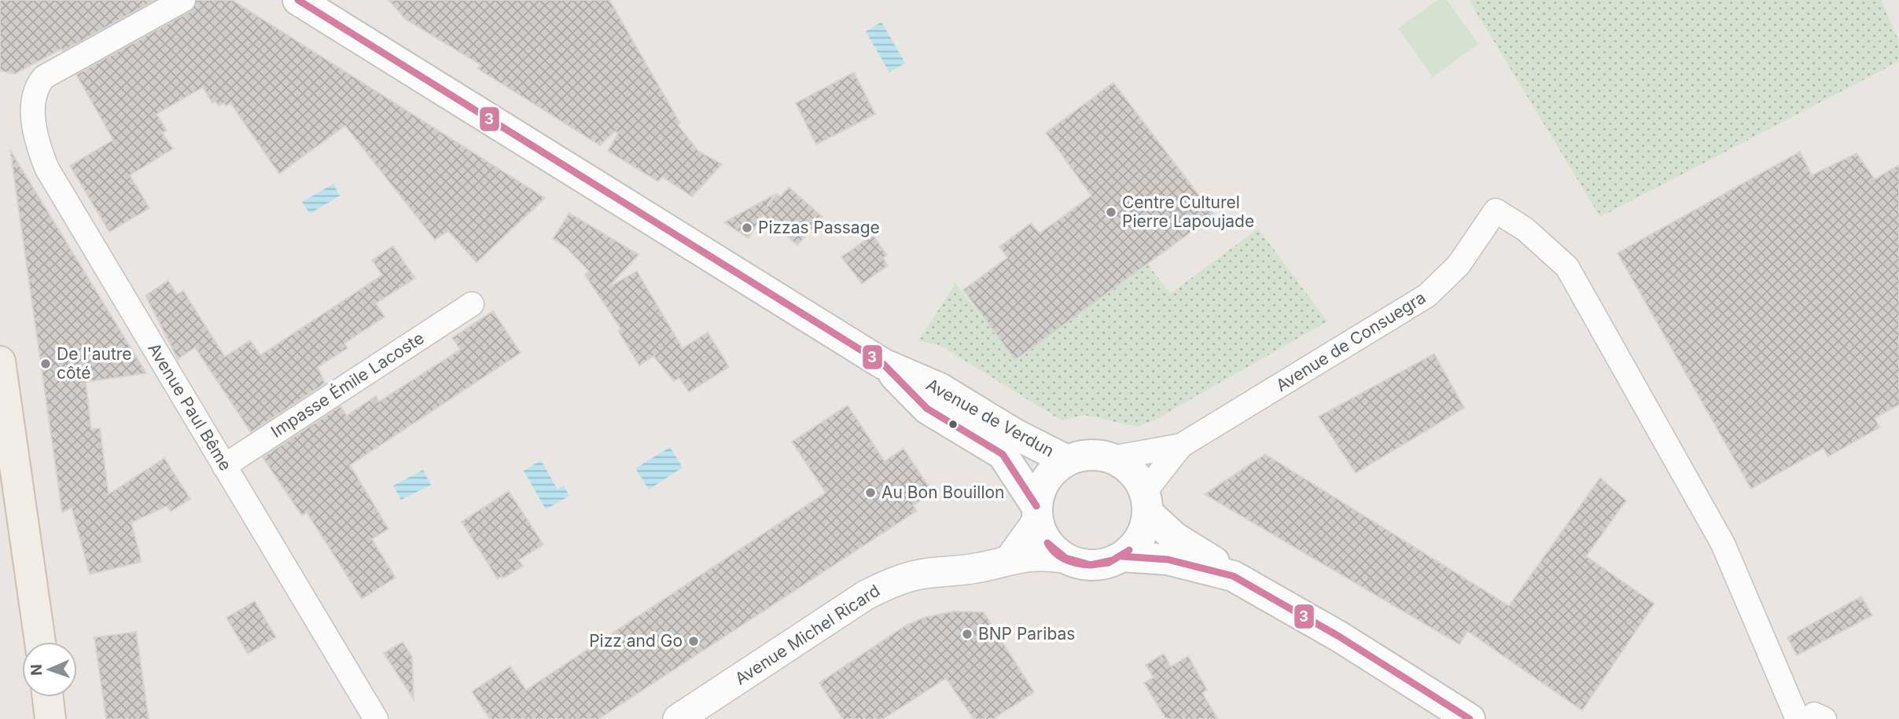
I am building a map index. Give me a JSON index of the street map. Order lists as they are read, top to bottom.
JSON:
{
  "streets": {
    "main road": ["Avenue de Verdun"],
    "street": [
      "Avenue de Consuegra",
      "Impasse Émile Lacoste",
      "Avenue Paul Bême",
      "Avenue Michel Ricard"
    ]
  },
  "crossings": [
    ["Avenue de Consuegra", "Avenue de Verdun"],
    ["Avenue de Consuegra", "Avenue Michel Ricard"],
    ["Impasse Émile Lacoste", "Avenue Paul Bême"],
    ["Avenue de Verdun", "Avenue Michel Ricard"]
  ],
  "places": [
    "Centre Culturel Pierre Lapoujade",
    "Pizzas Passage",
    "De l'autre côté",
    "Au Bon Bouillon",
    "BNP Paribas",
    "Pizz and Go"
  ],
  "lines": ["transit line 3"],
  "north": "left"
}
